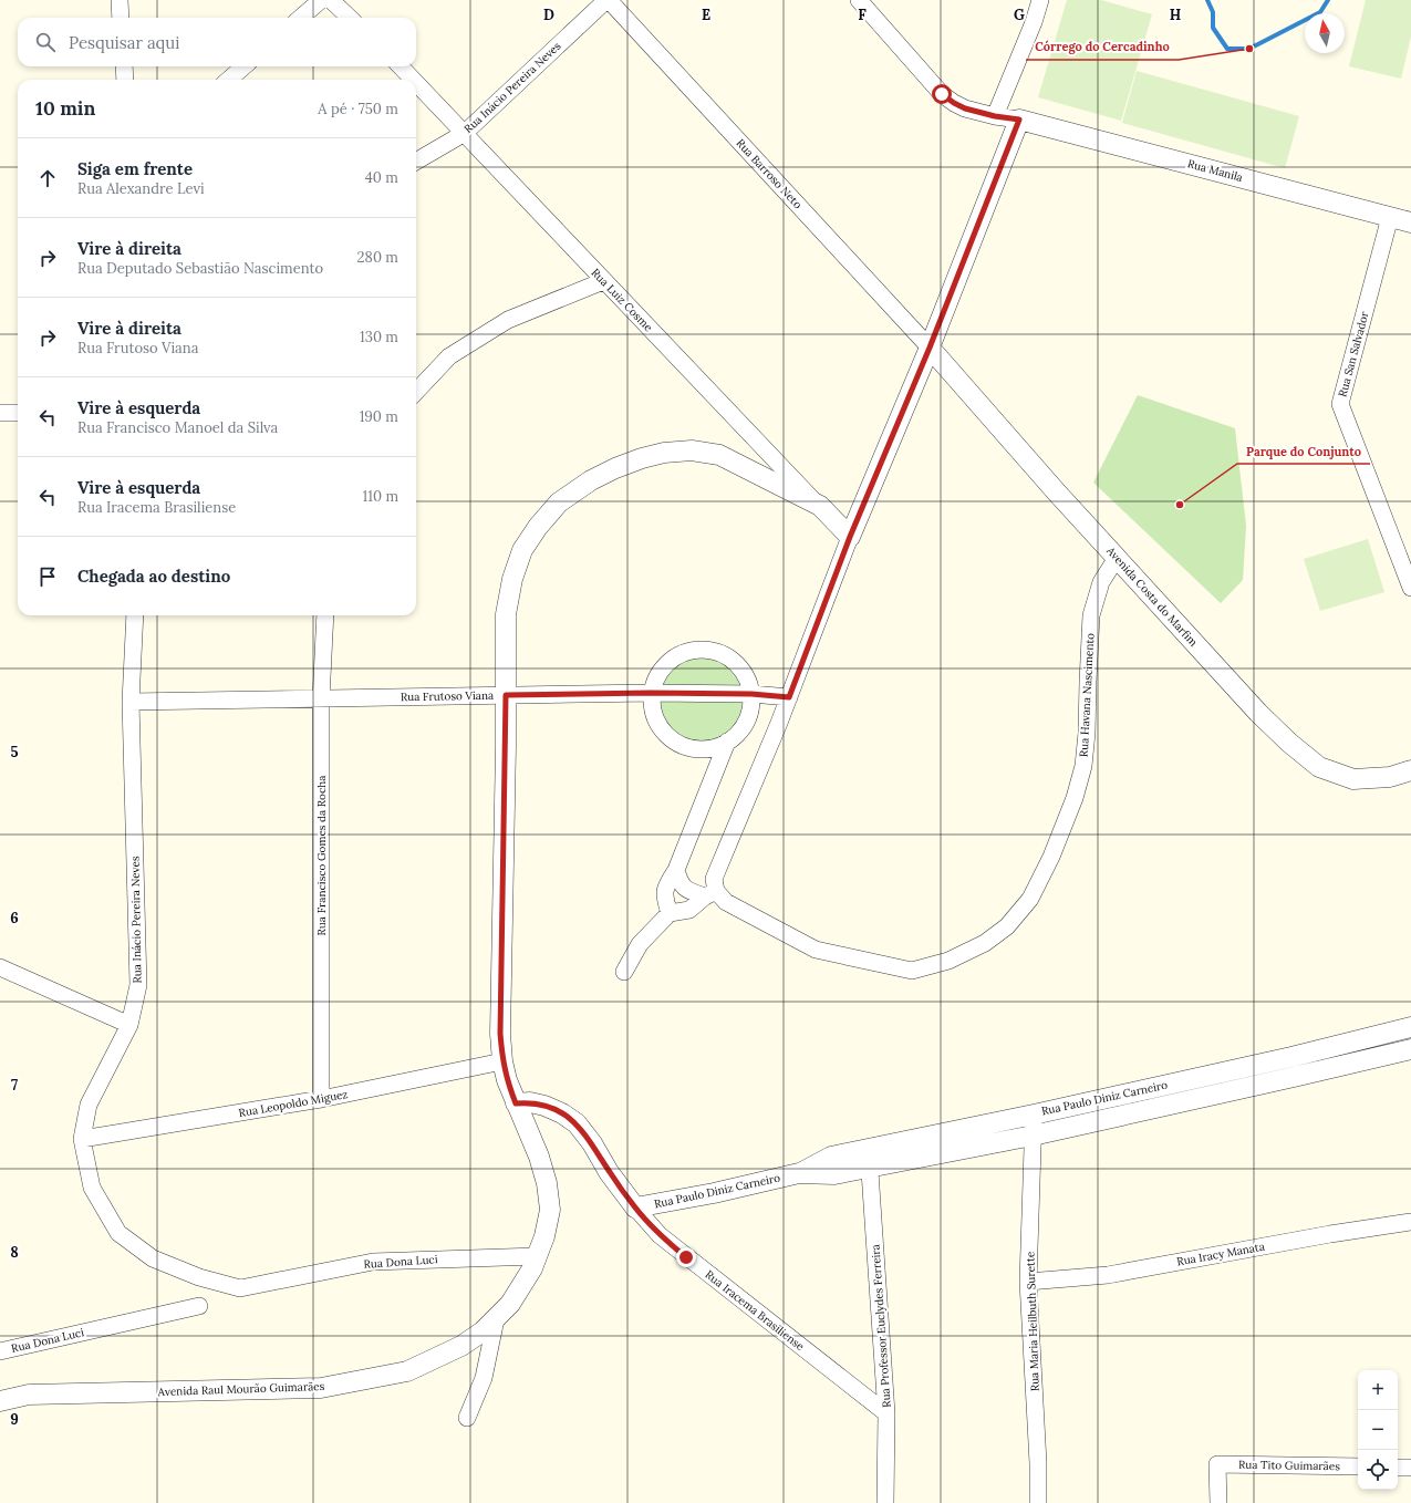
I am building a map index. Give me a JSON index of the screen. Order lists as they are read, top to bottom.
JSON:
{
  "streets": {
    "street": [
      "Rua Inácio Pereira Neves",
      "Rua Manila",
      "Rua Barroso Neto",
      "Rua Luiz Cosme",
      "Rua San Salvador",
      "Avenida Costa do Marfim",
      "Rua Havana Nascimento",
      "Rua Frutoso Viana",
      "Rua Francisco Gomes da Rocha",
      "Rua Paulo Diniz Carneiro",
      "Rua Leopoldo Miguez",
      "Rua Iracy Manata",
      "Rua Dona Luci",
      "Rua Iracema Brasiliense",
      "Rua Maria Heilbuth Surette",
      "Rua Professor Euclydes Ferreira",
      "Avenida Raul Mourão Guimarães",
      "Rua Tito Guimarães"
    ]
  },
  "crossings": [
    ["Rua Inácio Pereira Neves", "Rua Barroso Neto"],
    ["Rua Inácio Pereira Neves", "Rua Luiz Cosme"],
    ["Rua Inácio Pereira Neves", "Rua Frutoso Viana"],
    ["Rua Inácio Pereira Neves", "Rua Leopoldo Miguez"],
    ["Rua Inácio Pereira Neves", "Rua Dona Luci"],
    ["Rua Manila", "Rua San Salvador"],
    ["Rua Barroso Neto", "Avenida Costa do Marfim"],
    ["Rua Luiz Cosme", "Avenida Raul Mourão Guimarães"],
    ["Avenida Costa do Marfim", "Rua Havana Nascimento"],
    ["Rua Frutoso Viana", "Rua Francisco Gomes da Rocha"],
    ["Rua Frutoso Viana", "Avenida Raul Mourão Guimarães"],
    ["Rua Francisco Gomes da Rocha", "Rua Leopoldo Miguez"],
    ["Rua Paulo Diniz Carneiro", "Rua Iracema Brasiliense"],
    ["Rua Paulo Diniz Carneiro", "Rua Maria Heilbuth Surette"],
    ["Rua Paulo Diniz Carneiro", "Rua Professor Euclydes Ferreira"],
    ["Rua Leopoldo Miguez", "Avenida Raul Mourão Guimarães"],
    ["Rua Iracy Manata", "Rua Maria Heilbuth Surette"],
    ["Rua Dona Luci", "Avenida Raul Mourão Guimarães"],
    ["Rua Iracema Brasiliense", "Rua Professor Euclydes Ferreira"],
    ["Rua Iracema Brasiliense", "Avenida Raul Mourão Guimarães"]
  ],
  "places": ["Córrego do Cercadinho", "Parque do Conjunto"],
  "north": "top",
  "page": {
    "search": "Pesquisar aqui",
    "heading": ["10 min", "A pé · 750 m"],
    "list": [
      ["Siga em frente", "Rua Alexandre Levi", "40 m"],
      ["Vire à direita", "Rua Deputado Sebastião Nascimento", "280 m"],
      ["Vire à direita", "Rua Frutoso Viana", "130 m"],
      ["Vire à esquerda", "Rua Francisco Manoel da Silva", "190 m"],
      ["Vire à esquerda", "Rua Iracema Brasiliense", "110 m"],
      "Chegada ao destino"
    ],
    "map_buttons": ["+", "−"]
  },
  "grid": {
    "columns": [
      "D",
      "E",
      "F",
      "G",
      "H"
    ],
    "rows": [
      "5",
      "6",
      "7",
      "8",
      "9"
    ]
  }
}
